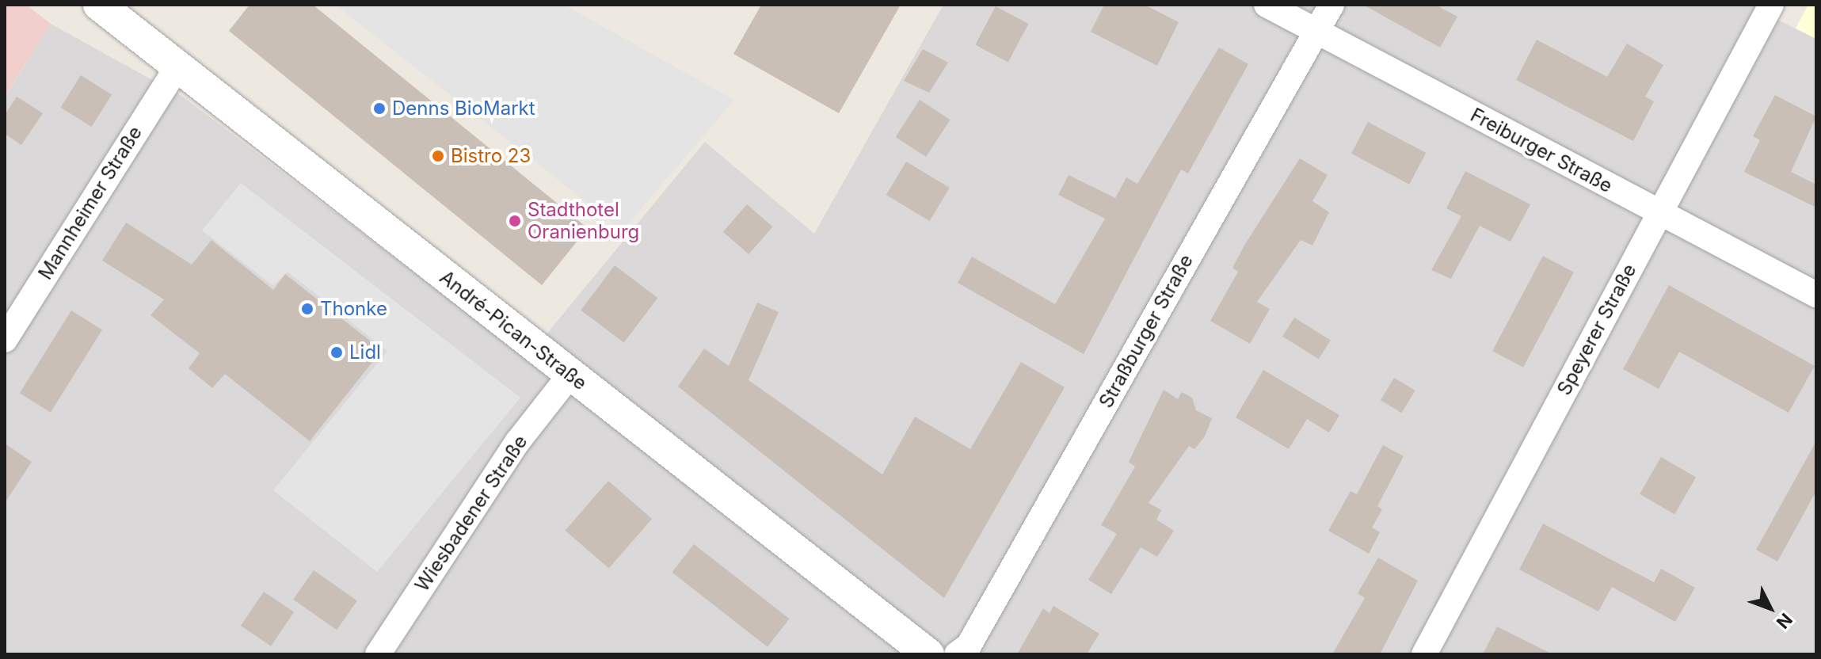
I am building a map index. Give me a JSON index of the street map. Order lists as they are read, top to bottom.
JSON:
{
  "streets": {
    "street": [
      "Freiburger Straße",
      "Mannheimer Straße",
      "Speyerer Straße",
      "André-Pican-Straße",
      "Straßburger Straße",
      "Wiesbadener Straße"
    ]
  },
  "crossings": [
    ["Freiburger Straße", "Speyerer Straße"],
    ["Freiburger Straße", "Straßburger Straße"],
    ["Mannheimer Straße", "André-Pican-Straße"],
    ["André-Pican-Straße", "Wiesbadener Straße"]
  ],
  "places": [
    "Denns BioMarkt",
    "Bistro 23",
    "Stadthotel Oranienburg",
    "Thonke",
    "Lidl"
  ],
  "north": "bottom right"
}
